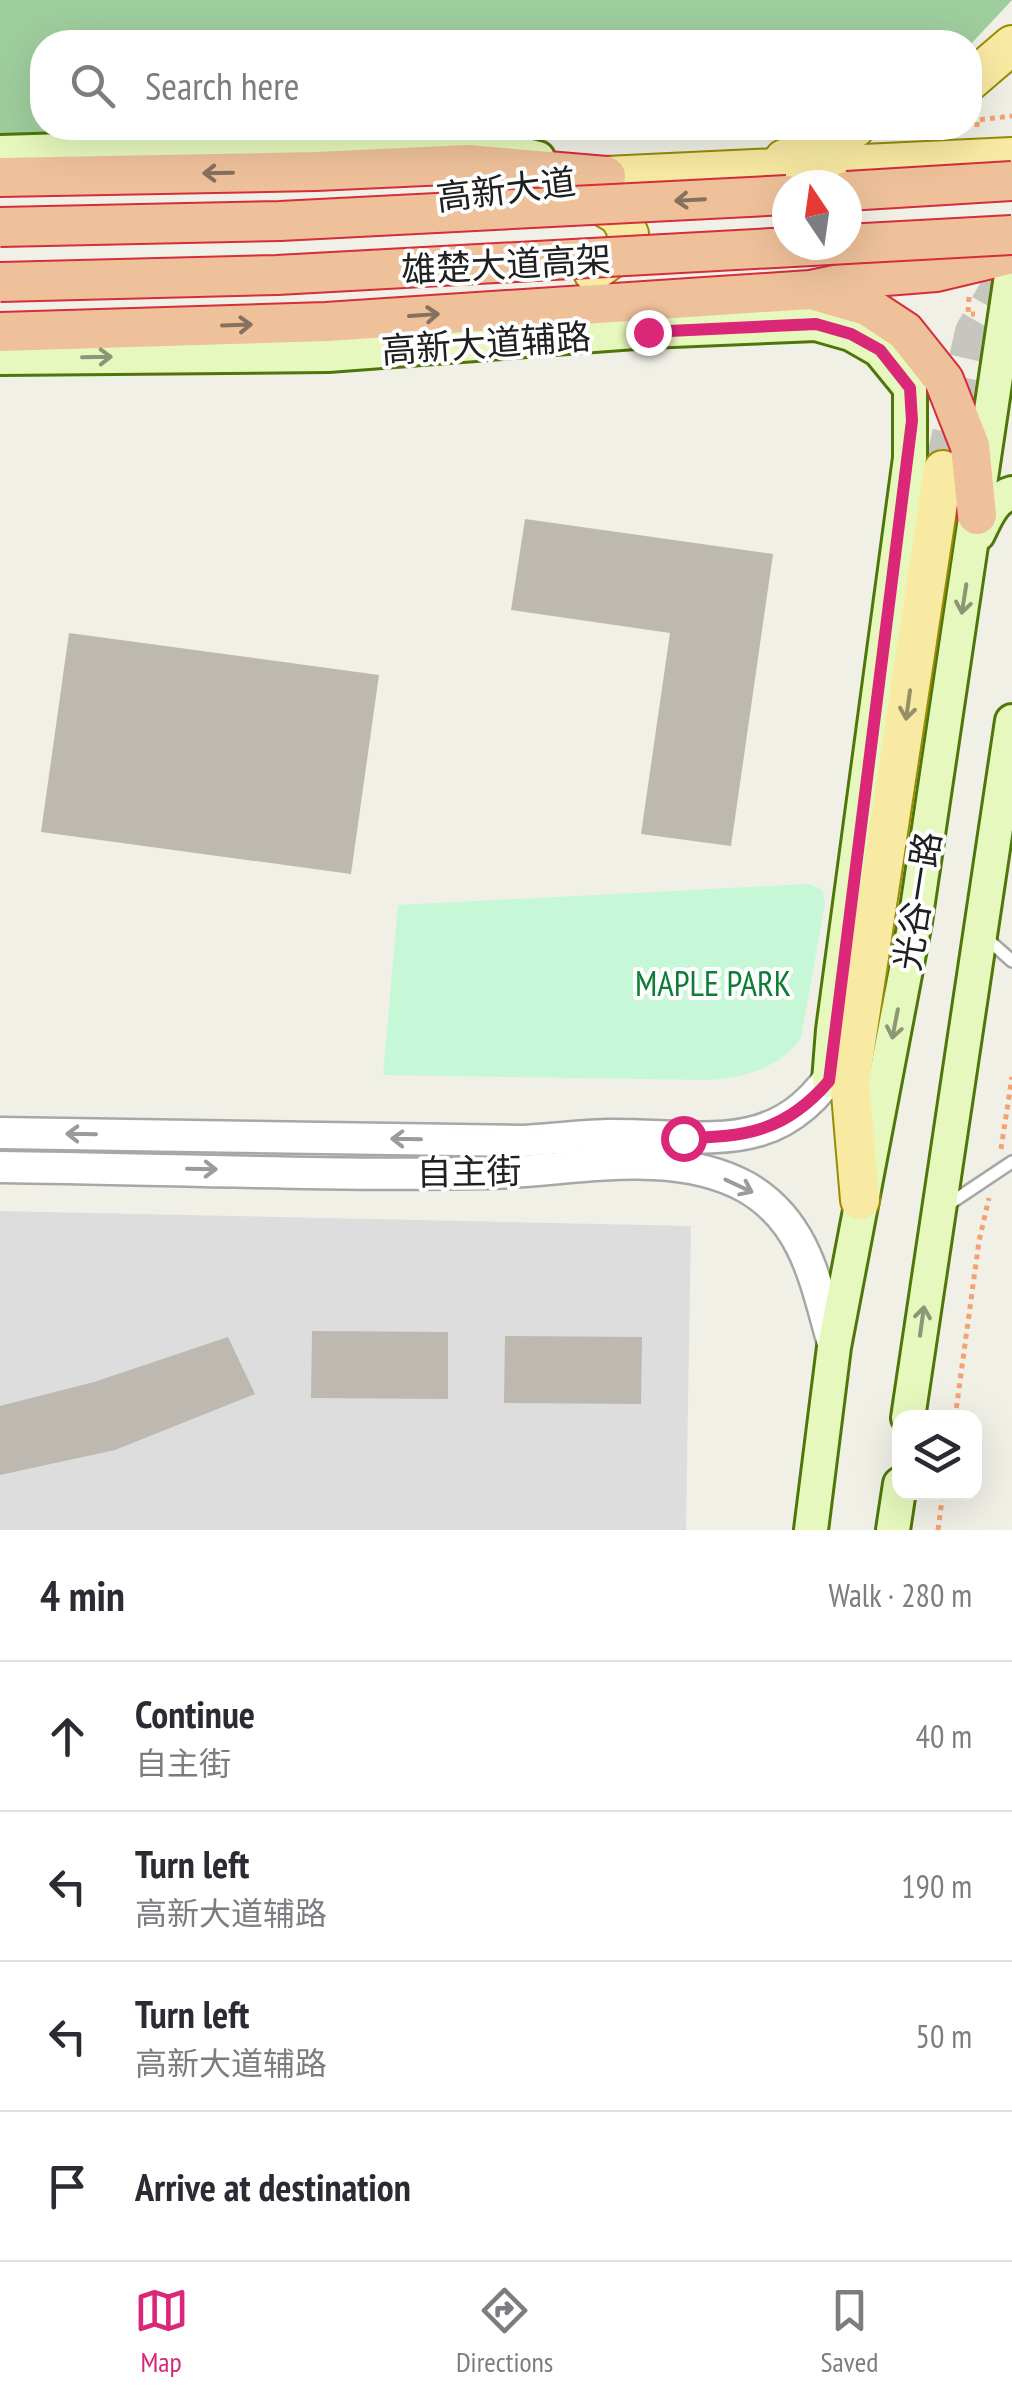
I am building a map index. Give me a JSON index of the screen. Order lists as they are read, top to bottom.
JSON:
{
  "streets": {
    "highway": ["雄楚大道高架"],
    "main road": ["高新大道", "高新大道辅路", "光谷一路"],
    "street": ["自主街"]
  },
  "crossings": [
    ["高新大道辅路", "自主街"],
    ["光谷一路", "自主街"]
  ],
  "parks": ["MAPLE PARK"],
  "north": "top",
  "page": {
    "search": "Search here",
    "heading": ["4 min", "Walk · 280 m"],
    "list": [
      ["Continue", "自主街", "40 m"],
      ["Turn left", "高新大道辅路", "190 m"],
      ["Turn left", "高新大道辅路", "50 m"],
      "Arrive at destination"
    ],
    "nav": ["Map", "Directions", "Saved"]
  }
}
